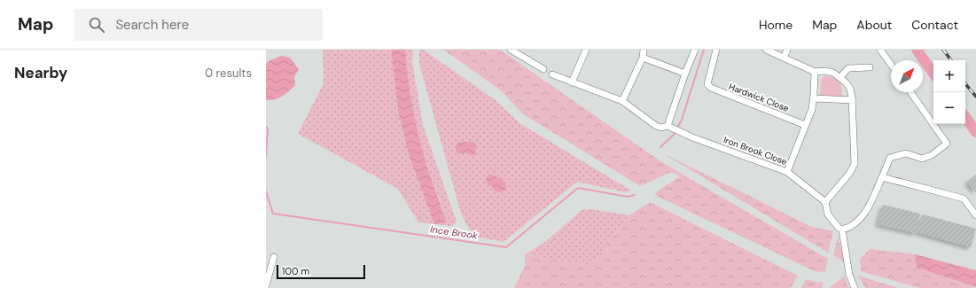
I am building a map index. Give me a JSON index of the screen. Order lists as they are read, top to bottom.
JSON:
{
  "streets": {
    "street": ["Hardwick Close", "Iron Brook Close"]
  },
  "water": ["Ince Brook"],
  "scale_bar": "100 m",
  "north": "top right",
  "page": {
    "header": "Map",
    "search": "Search here",
    "nav": [
      "Home",
      "Map",
      "About",
      "Contact"
    ],
    "heading": ["Nearby", "0 results"],
    "map_buttons": ["+", "−"],
    "scale": "100 m"
  }
}
